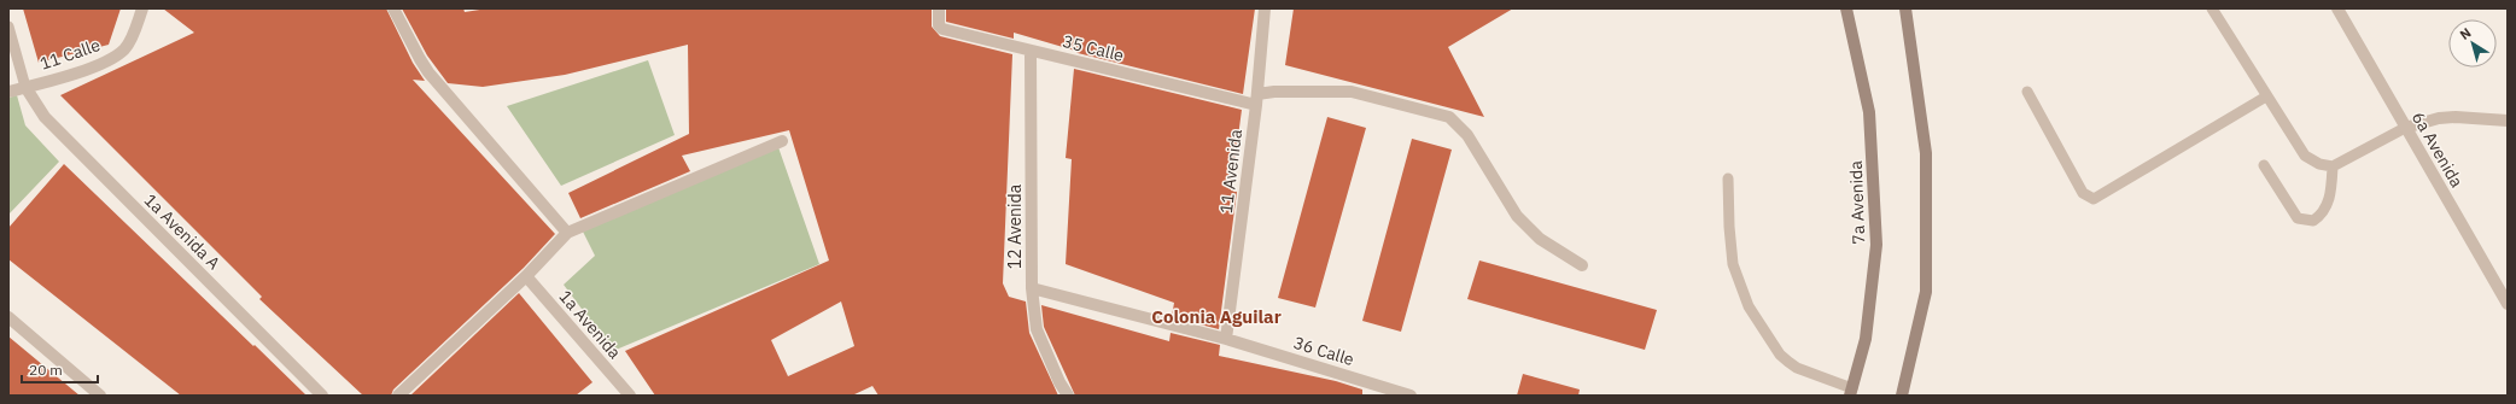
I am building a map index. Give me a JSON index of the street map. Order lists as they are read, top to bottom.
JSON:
{
  "streets": {
    "main road": ["7a Avenida"],
    "street": [
      "35 Calle",
      "11 Calle",
      "6a Avenida",
      "11 Avenida",
      "12 Avenida",
      "1a Avenida A",
      "1a Avenida",
      "36 Calle"
    ]
  },
  "crossings": [
    ["35 Calle", "11 Avenida"],
    ["35 Calle", "12 Avenida"],
    ["11 Calle", "1a Avenida A"],
    ["11 Avenida", "36 Calle"],
    ["12 Avenida", "36 Calle"]
  ],
  "districts": ["Colonia Aguilar"],
  "scale_bar": "20 m",
  "north": "top left"
}
